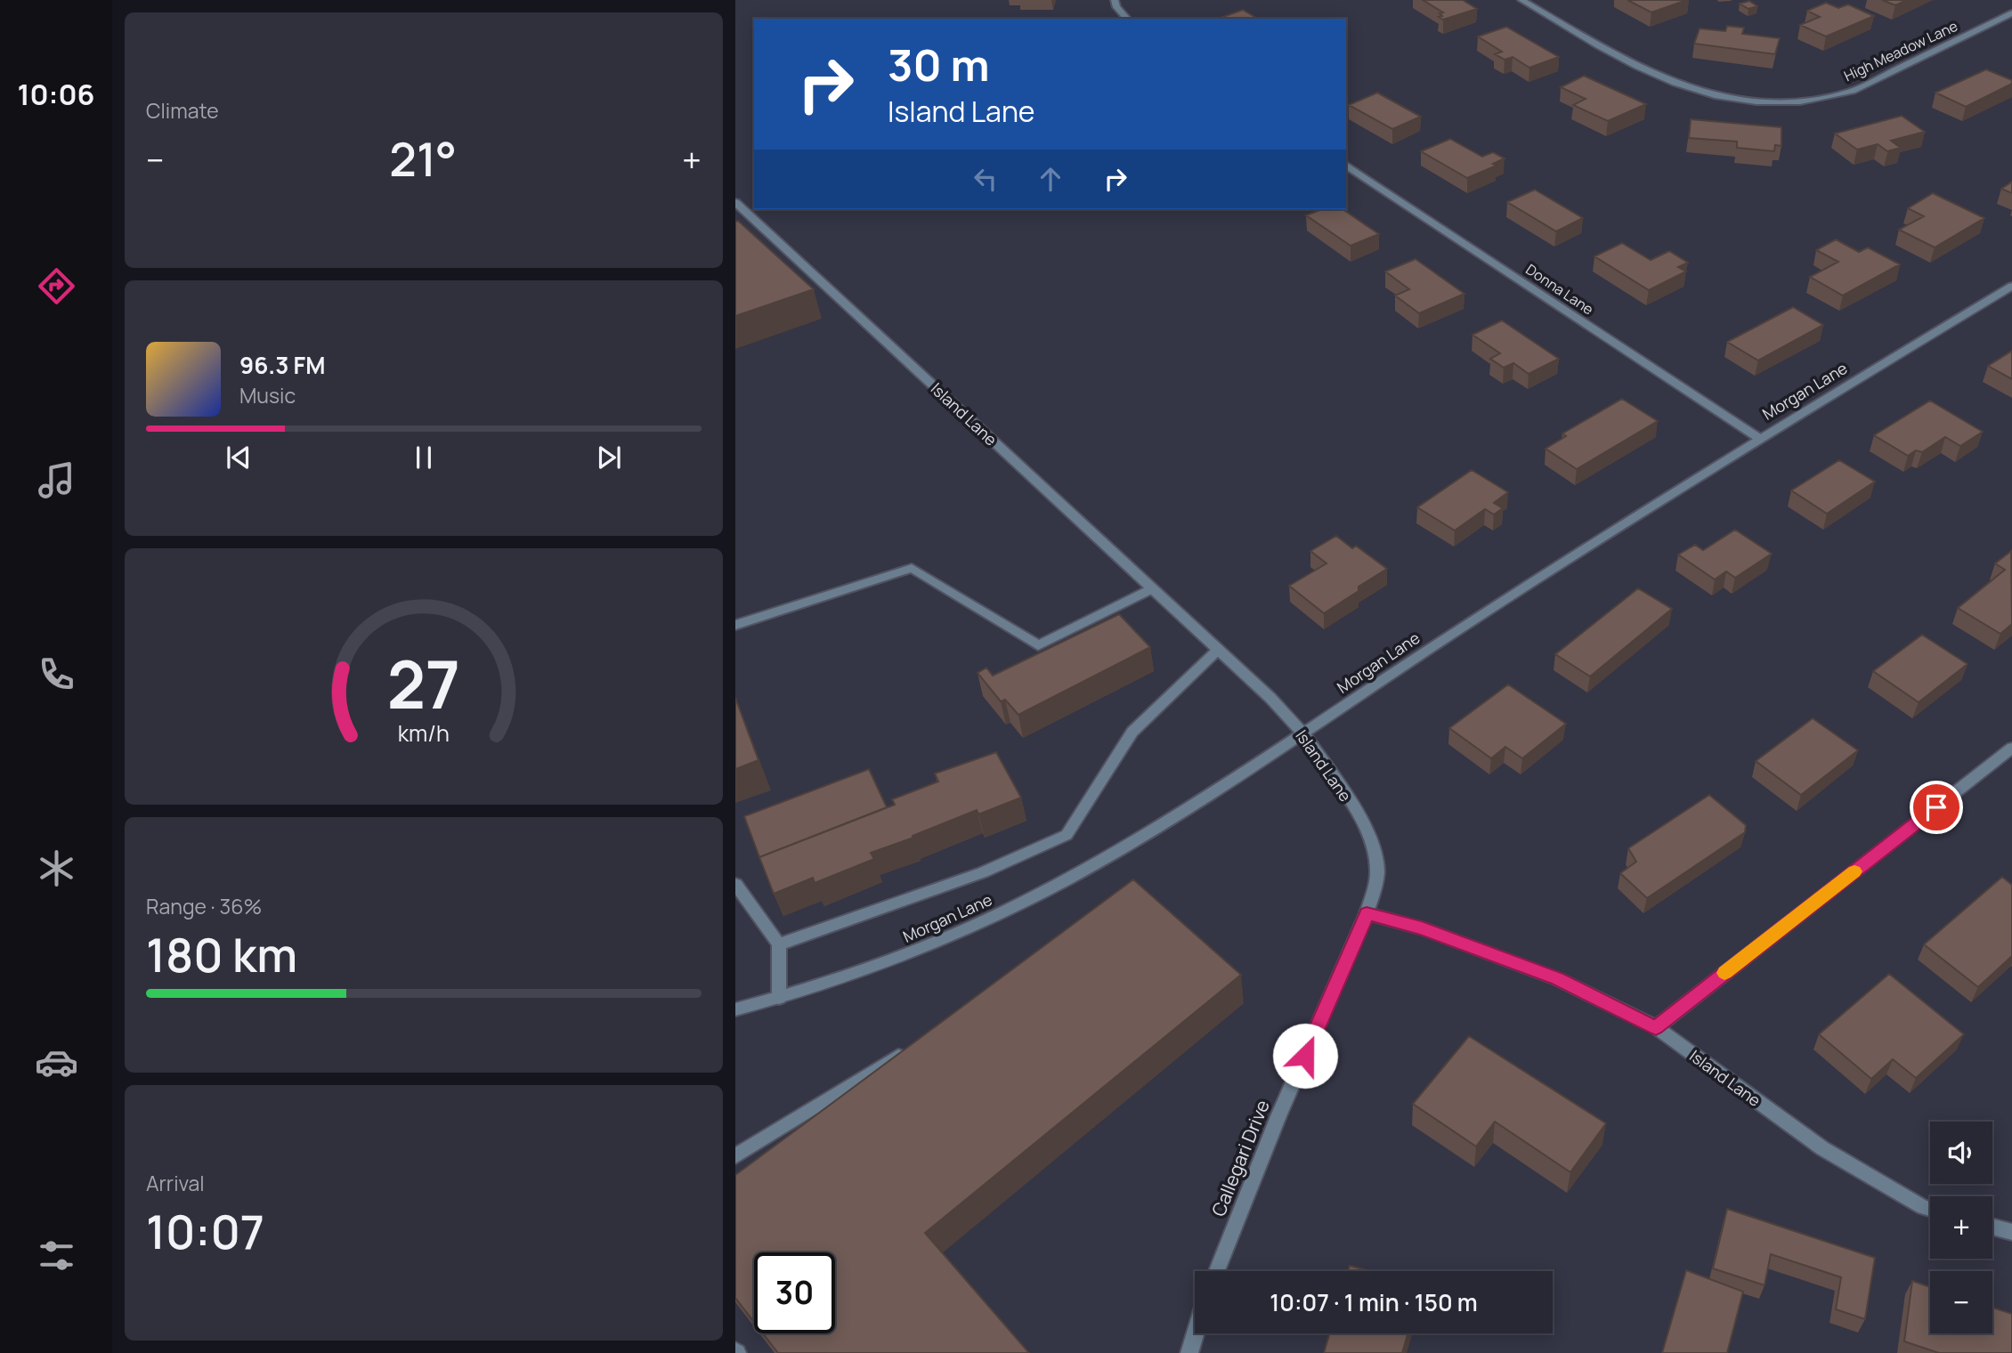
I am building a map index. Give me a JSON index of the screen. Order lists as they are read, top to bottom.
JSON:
{
  "streets": {
    "street": [
      "High Meadow Lane",
      "Donna Lane",
      "Morgan Lane",
      "Island Lane",
      "Callegari Drive"
    ]
  },
  "crossings": [
    ["Donna Lane", "Morgan Lane"],
    ["Morgan Lane", "Island Lane"],
    ["Island Lane", "Callegari Drive"]
  ],
  "page": {
    "tabs": "10:06",
    "tile": [
      "Climate",
      ["Range · 36%", "180 km"],
      ["Arrival", "10:07"]
    ],
    "turn": ["30 m", "Island Lane"],
    "heat": ["−", "21°", "+"],
    "song": ["96.3 FM", "Music"],
    "map_buttons": ["+", "−"],
    "limit": "30",
    "trip": "10:07 · 1 min · 150 m",
    "gauge": ["27", "km/h"]
  }
}
